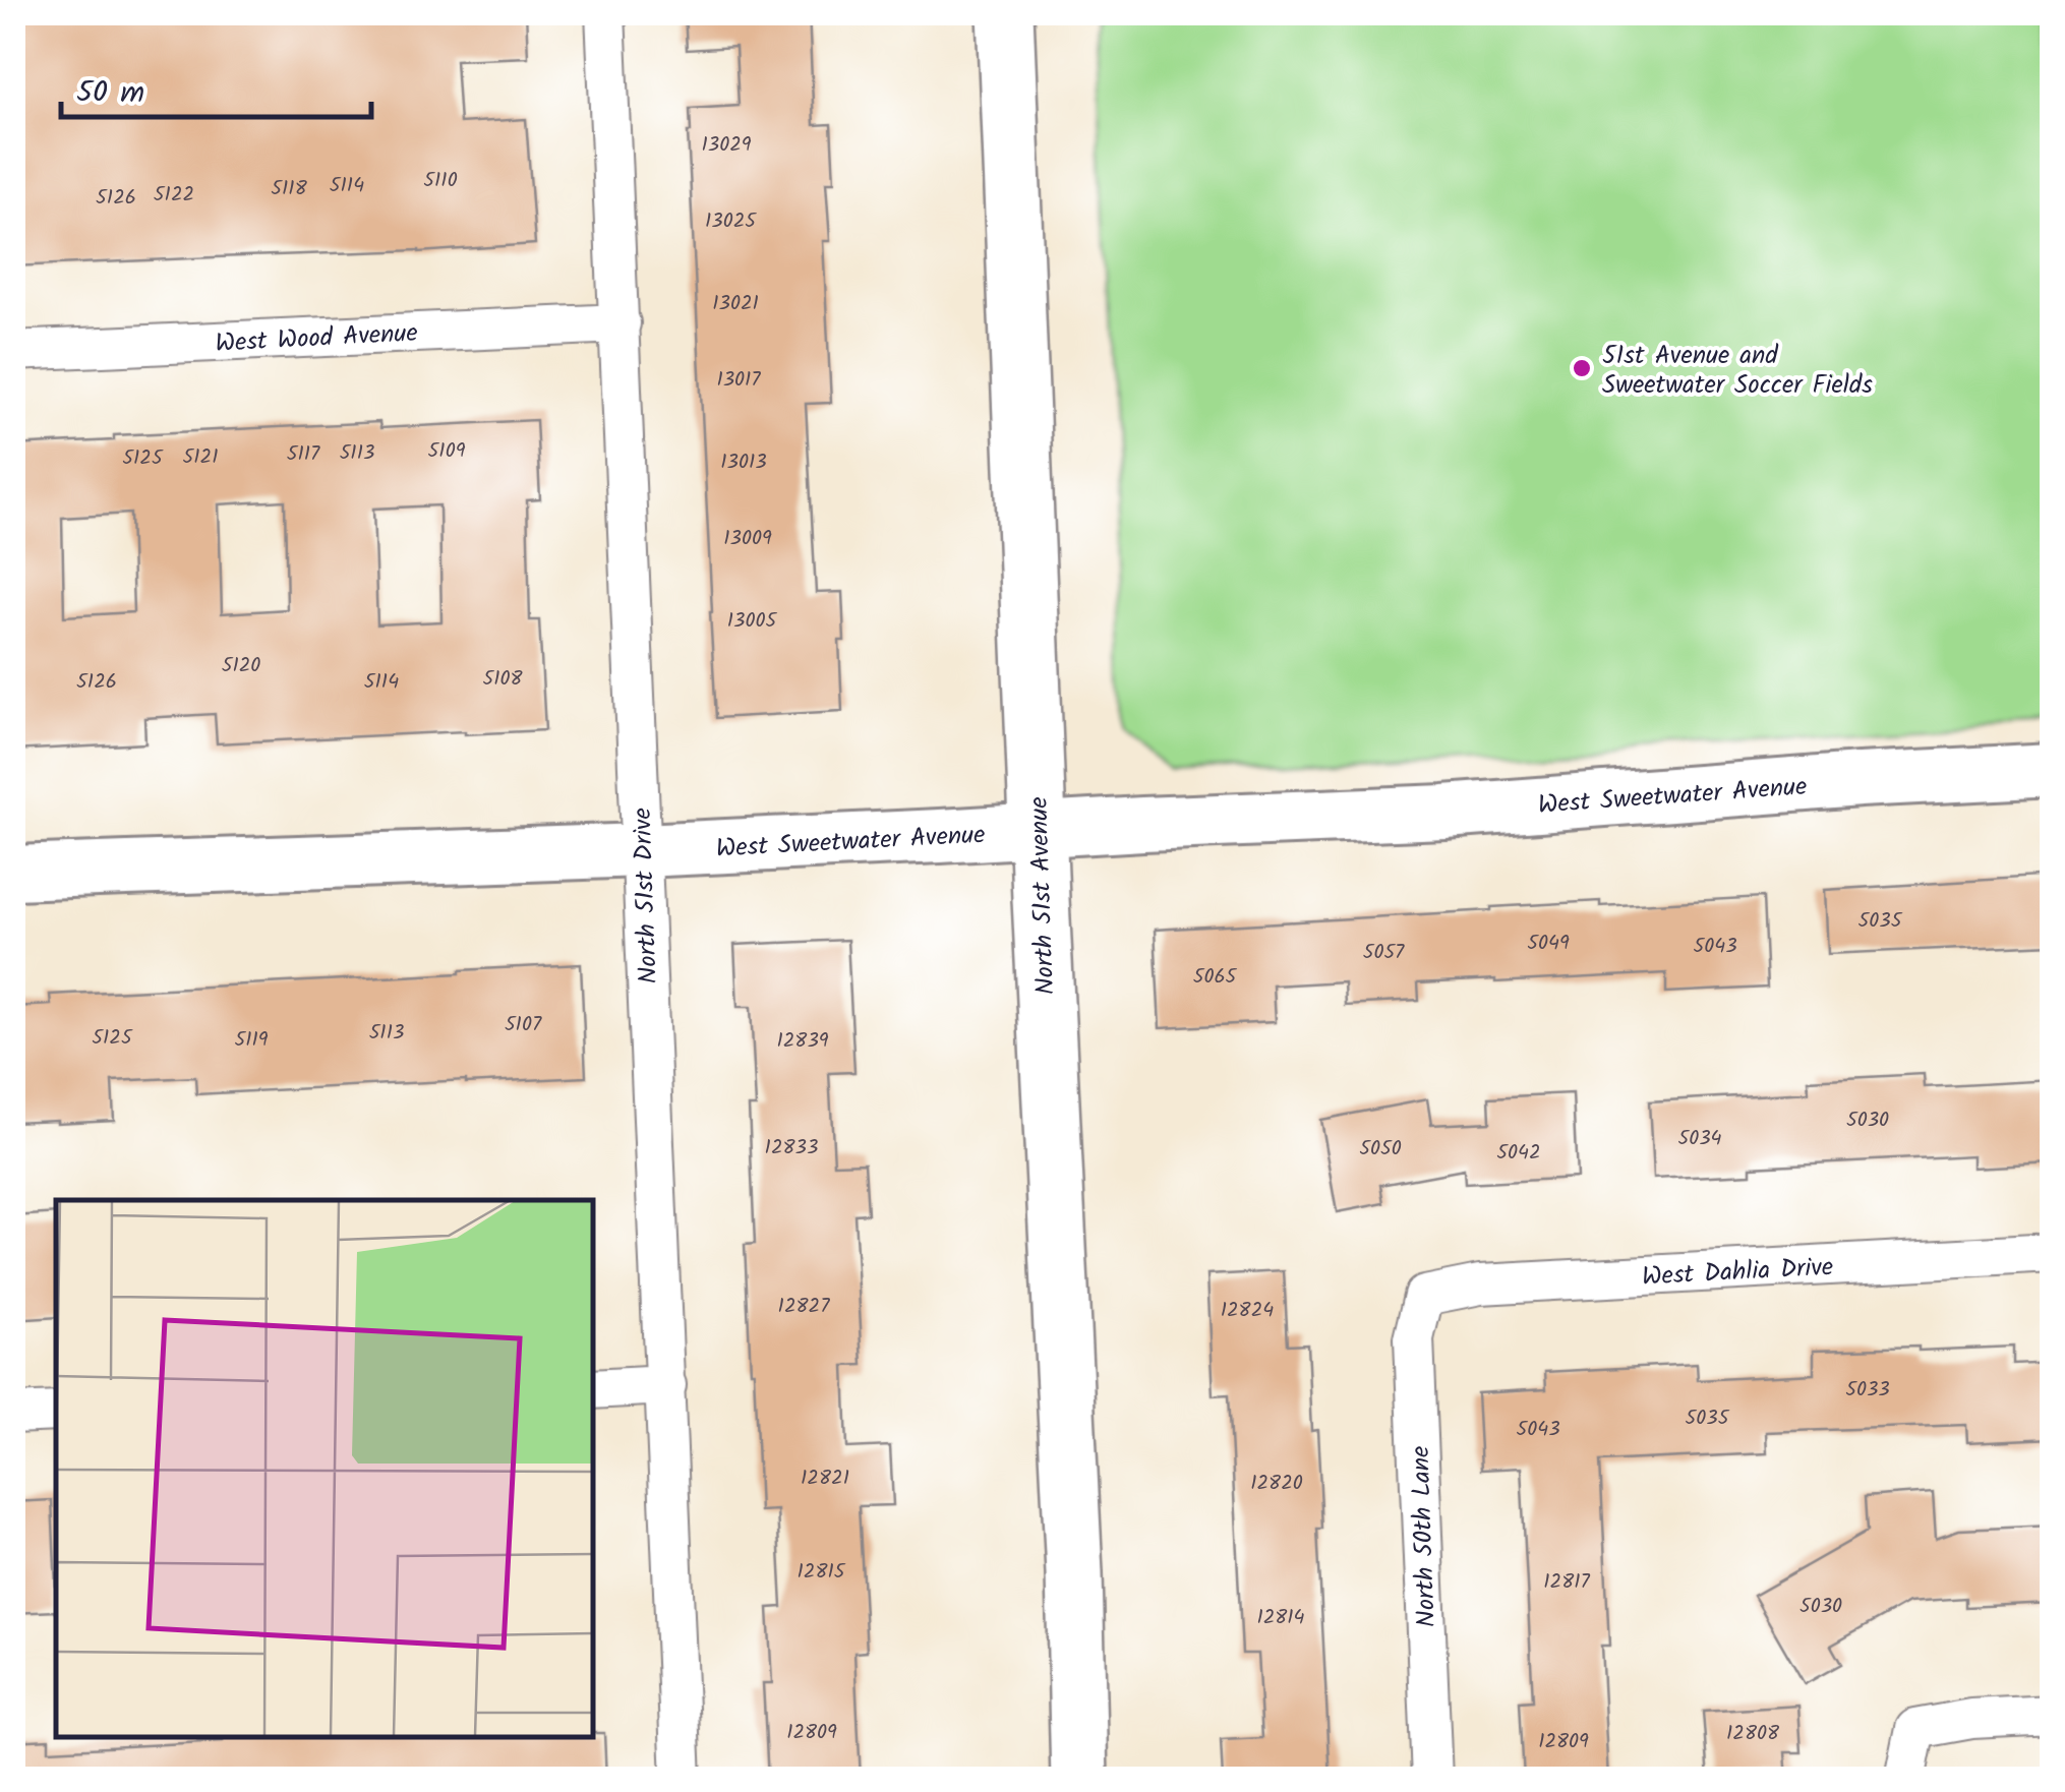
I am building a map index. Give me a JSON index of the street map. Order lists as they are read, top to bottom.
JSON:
{
  "streets": {
    "main road": ["North 51st Avenue"],
    "street": [
      "West Wood Avenue",
      "West Sweetwater Avenue",
      "North 51st Drive",
      "West Dahlia Drive",
      "North 50th Lane"
    ]
  },
  "crossings": [
    ["West Wood Avenue", "North 51st Drive"],
    ["West Sweetwater Avenue", "North 51st Drive"],
    ["West Sweetwater Avenue", "North 51st Avenue"],
    ["West Dahlia Drive", "North 50th Lane"]
  ],
  "places": ["51st Avenue and Sweetwater Soccer Fields"],
  "house_numbers": [
    "13029",
    "5110",
    "5114",
    "5118",
    "5122",
    "5126",
    "13025",
    "13021",
    "13017",
    "5109",
    "5113",
    "5117",
    "5121",
    "5125",
    "13013",
    "13009",
    "13005",
    "5120",
    "5108",
    "5126",
    "5114",
    "5035",
    "5049",
    "5043",
    "5057",
    "5065",
    "5107",
    "5113",
    "5125",
    "5119",
    "12839",
    "5030",
    "5034",
    "12833",
    "5050",
    "5042",
    "12827",
    "12824",
    "5033",
    "5035",
    "5043",
    "12821",
    "12820",
    "12815",
    "12817",
    "5030",
    "12814",
    "12809",
    "12808",
    "12809"
  ],
  "scale_bar": "50 m"
}
